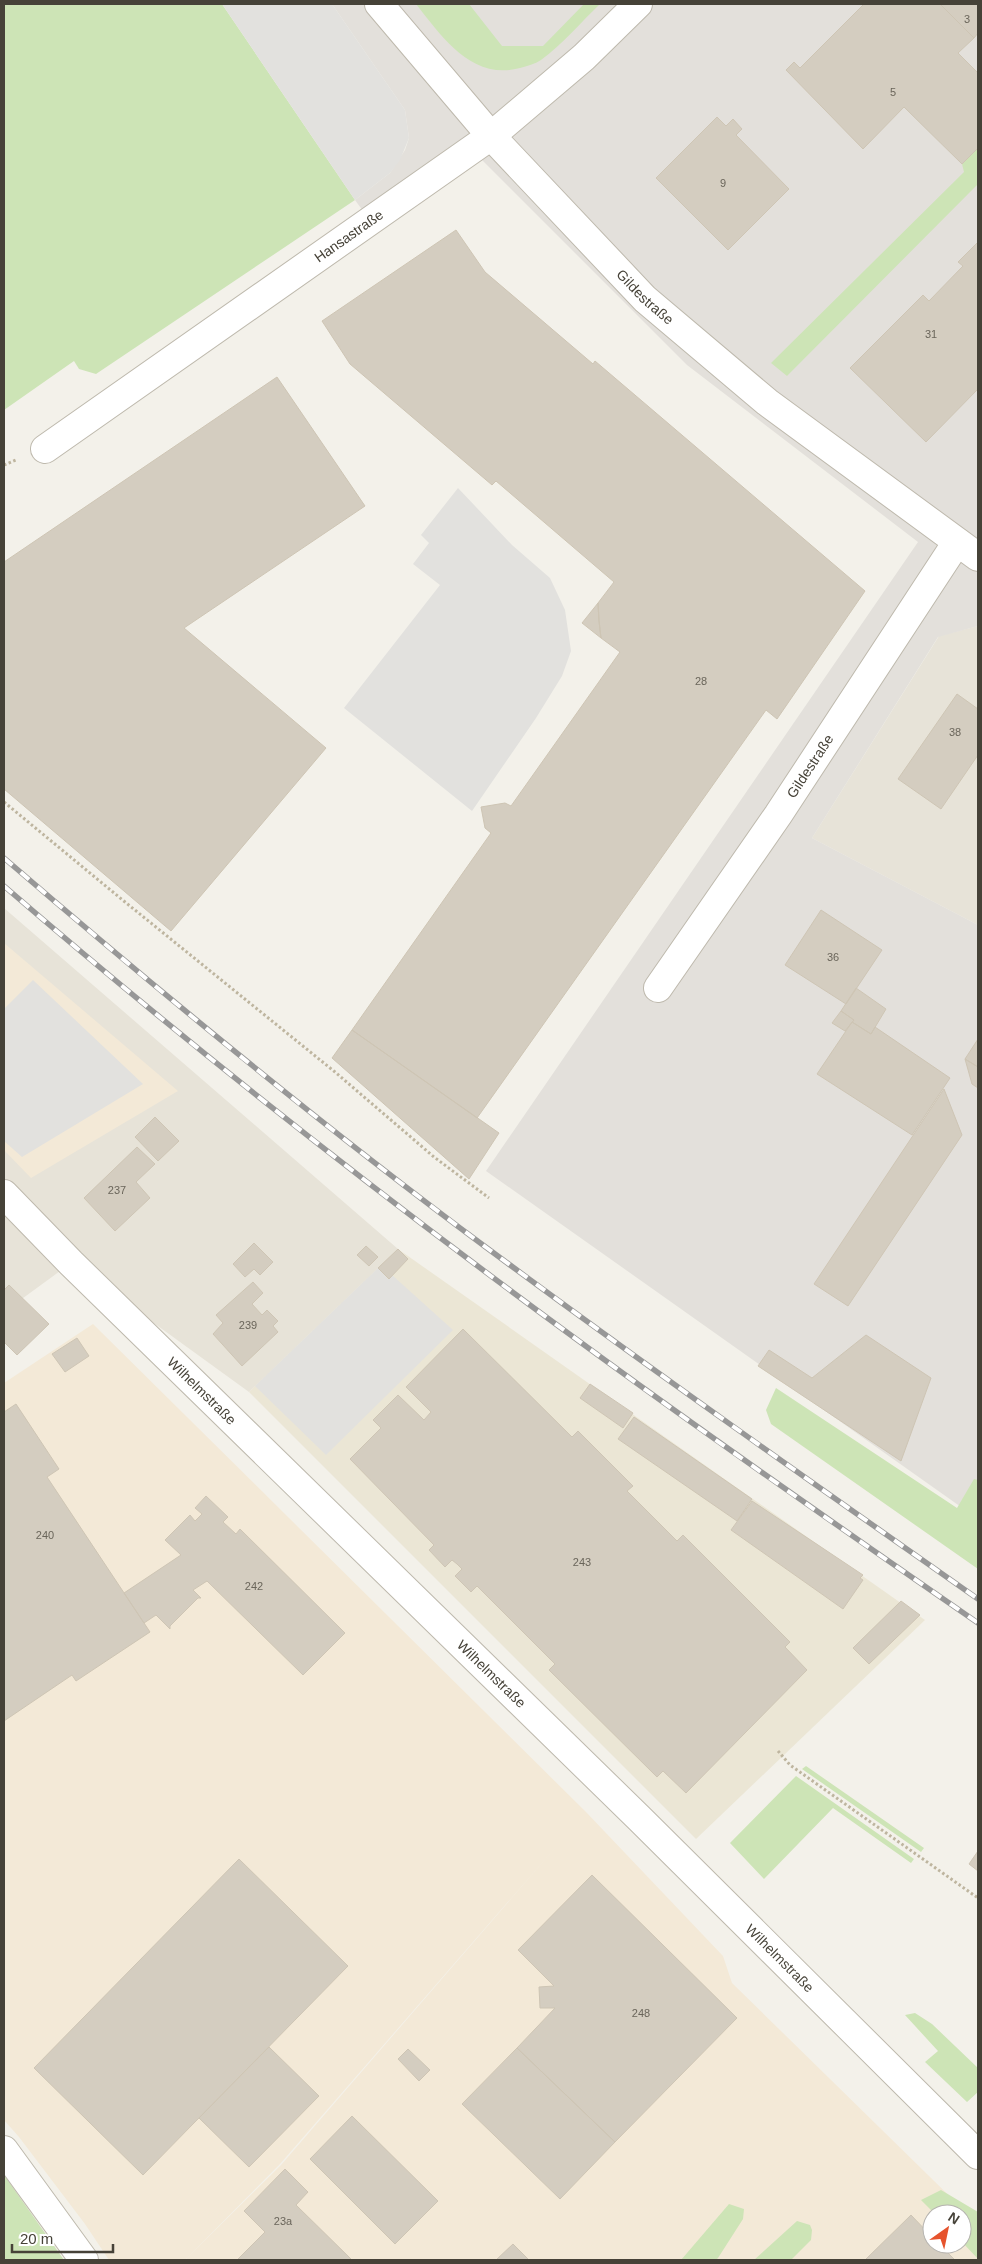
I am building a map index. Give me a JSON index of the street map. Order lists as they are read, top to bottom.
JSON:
{
  "streets": {
    "street": ["Hansastraße", "Gildestraße", "Wilhelmstraße"]
  },
  "crossings": [
    ["Hansastraße", "Gildestraße"]
  ],
  "house_numbers": [
    "3",
    "5",
    "9",
    "31",
    "28",
    "38",
    "36",
    "237",
    "239",
    "240",
    "243",
    "242",
    "248",
    "23a"
  ],
  "scale_bar": "20 m",
  "north": "top right"
}
